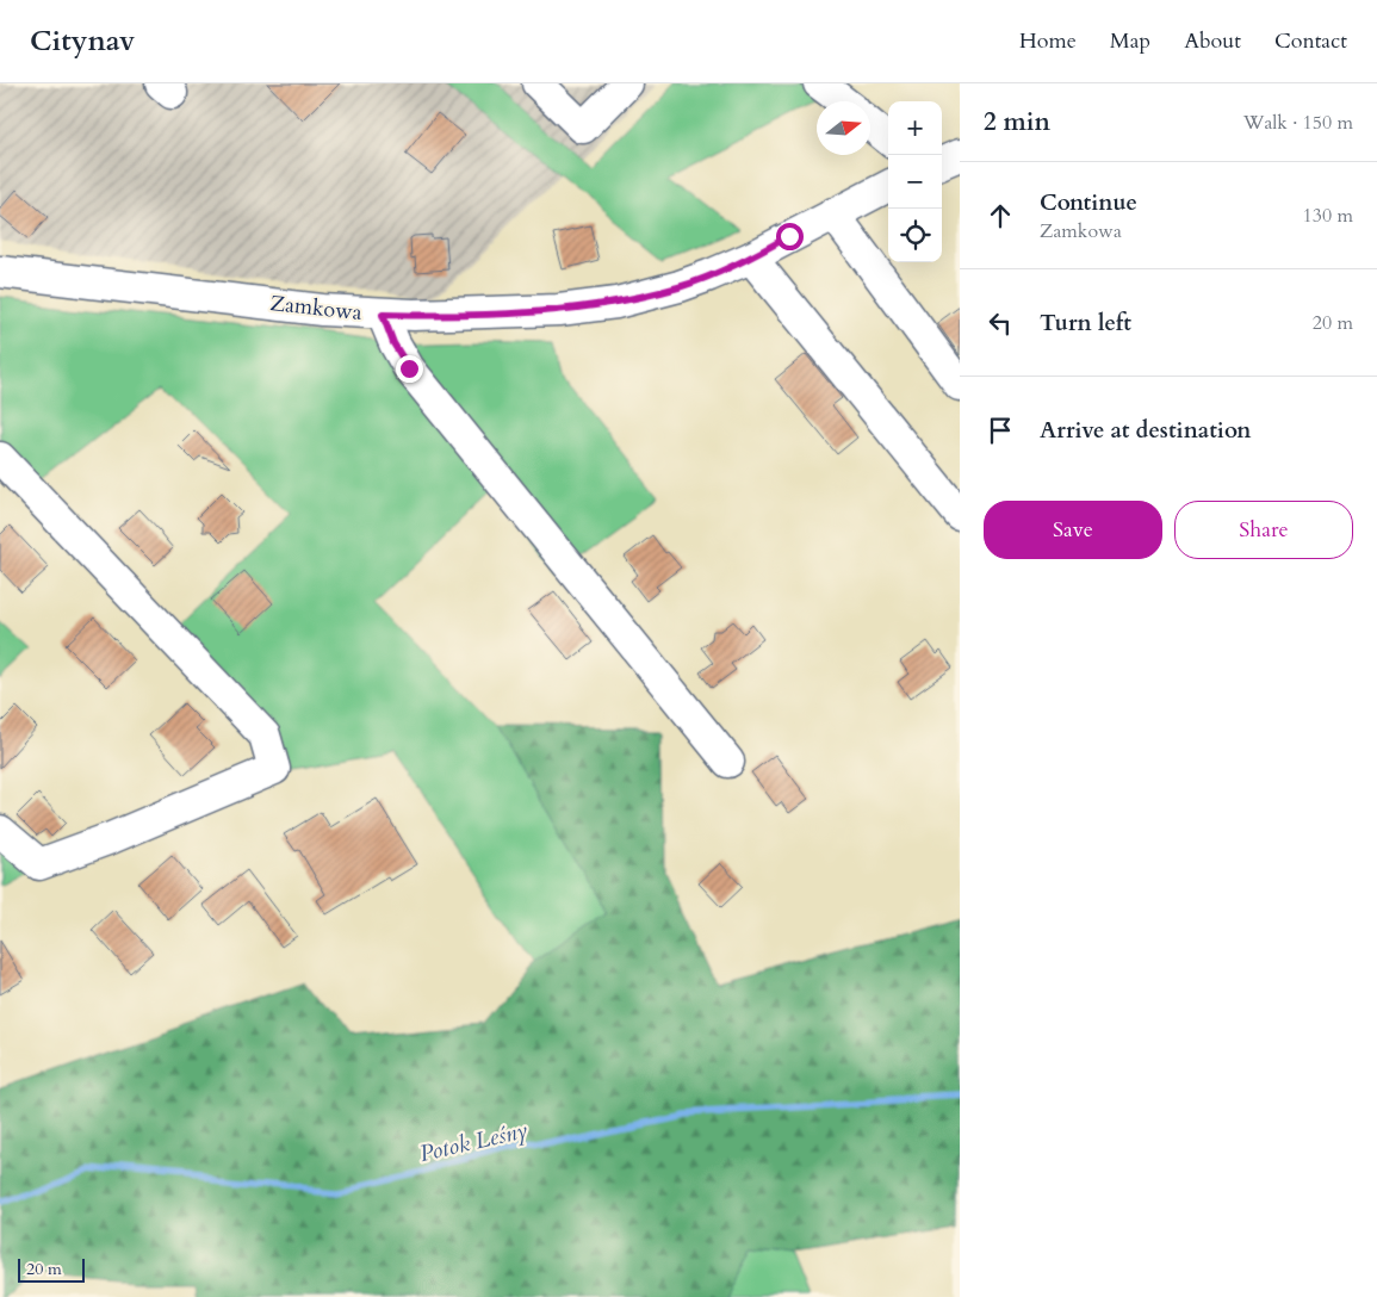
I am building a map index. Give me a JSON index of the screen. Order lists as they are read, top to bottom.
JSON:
{
  "streets": {
    "street": ["Zamkowa"]
  },
  "water": ["Potok Leśny"],
  "scale_bar": "20 m",
  "north": "right",
  "page": {
    "header": "Citynav",
    "nav": [
      "Home",
      "Map",
      "About",
      "Contact"
    ],
    "heading": ["2 min", "Walk · 150 m"],
    "map_buttons": ["+", "−"],
    "list": [
      ["Continue", "Zamkowa", "130 m"],
      ["Turn left", "20 m"],
      "Arrive at destination"
    ],
    "buttons": ["Save", "Share"],
    "scale": "20 m"
  }
}
